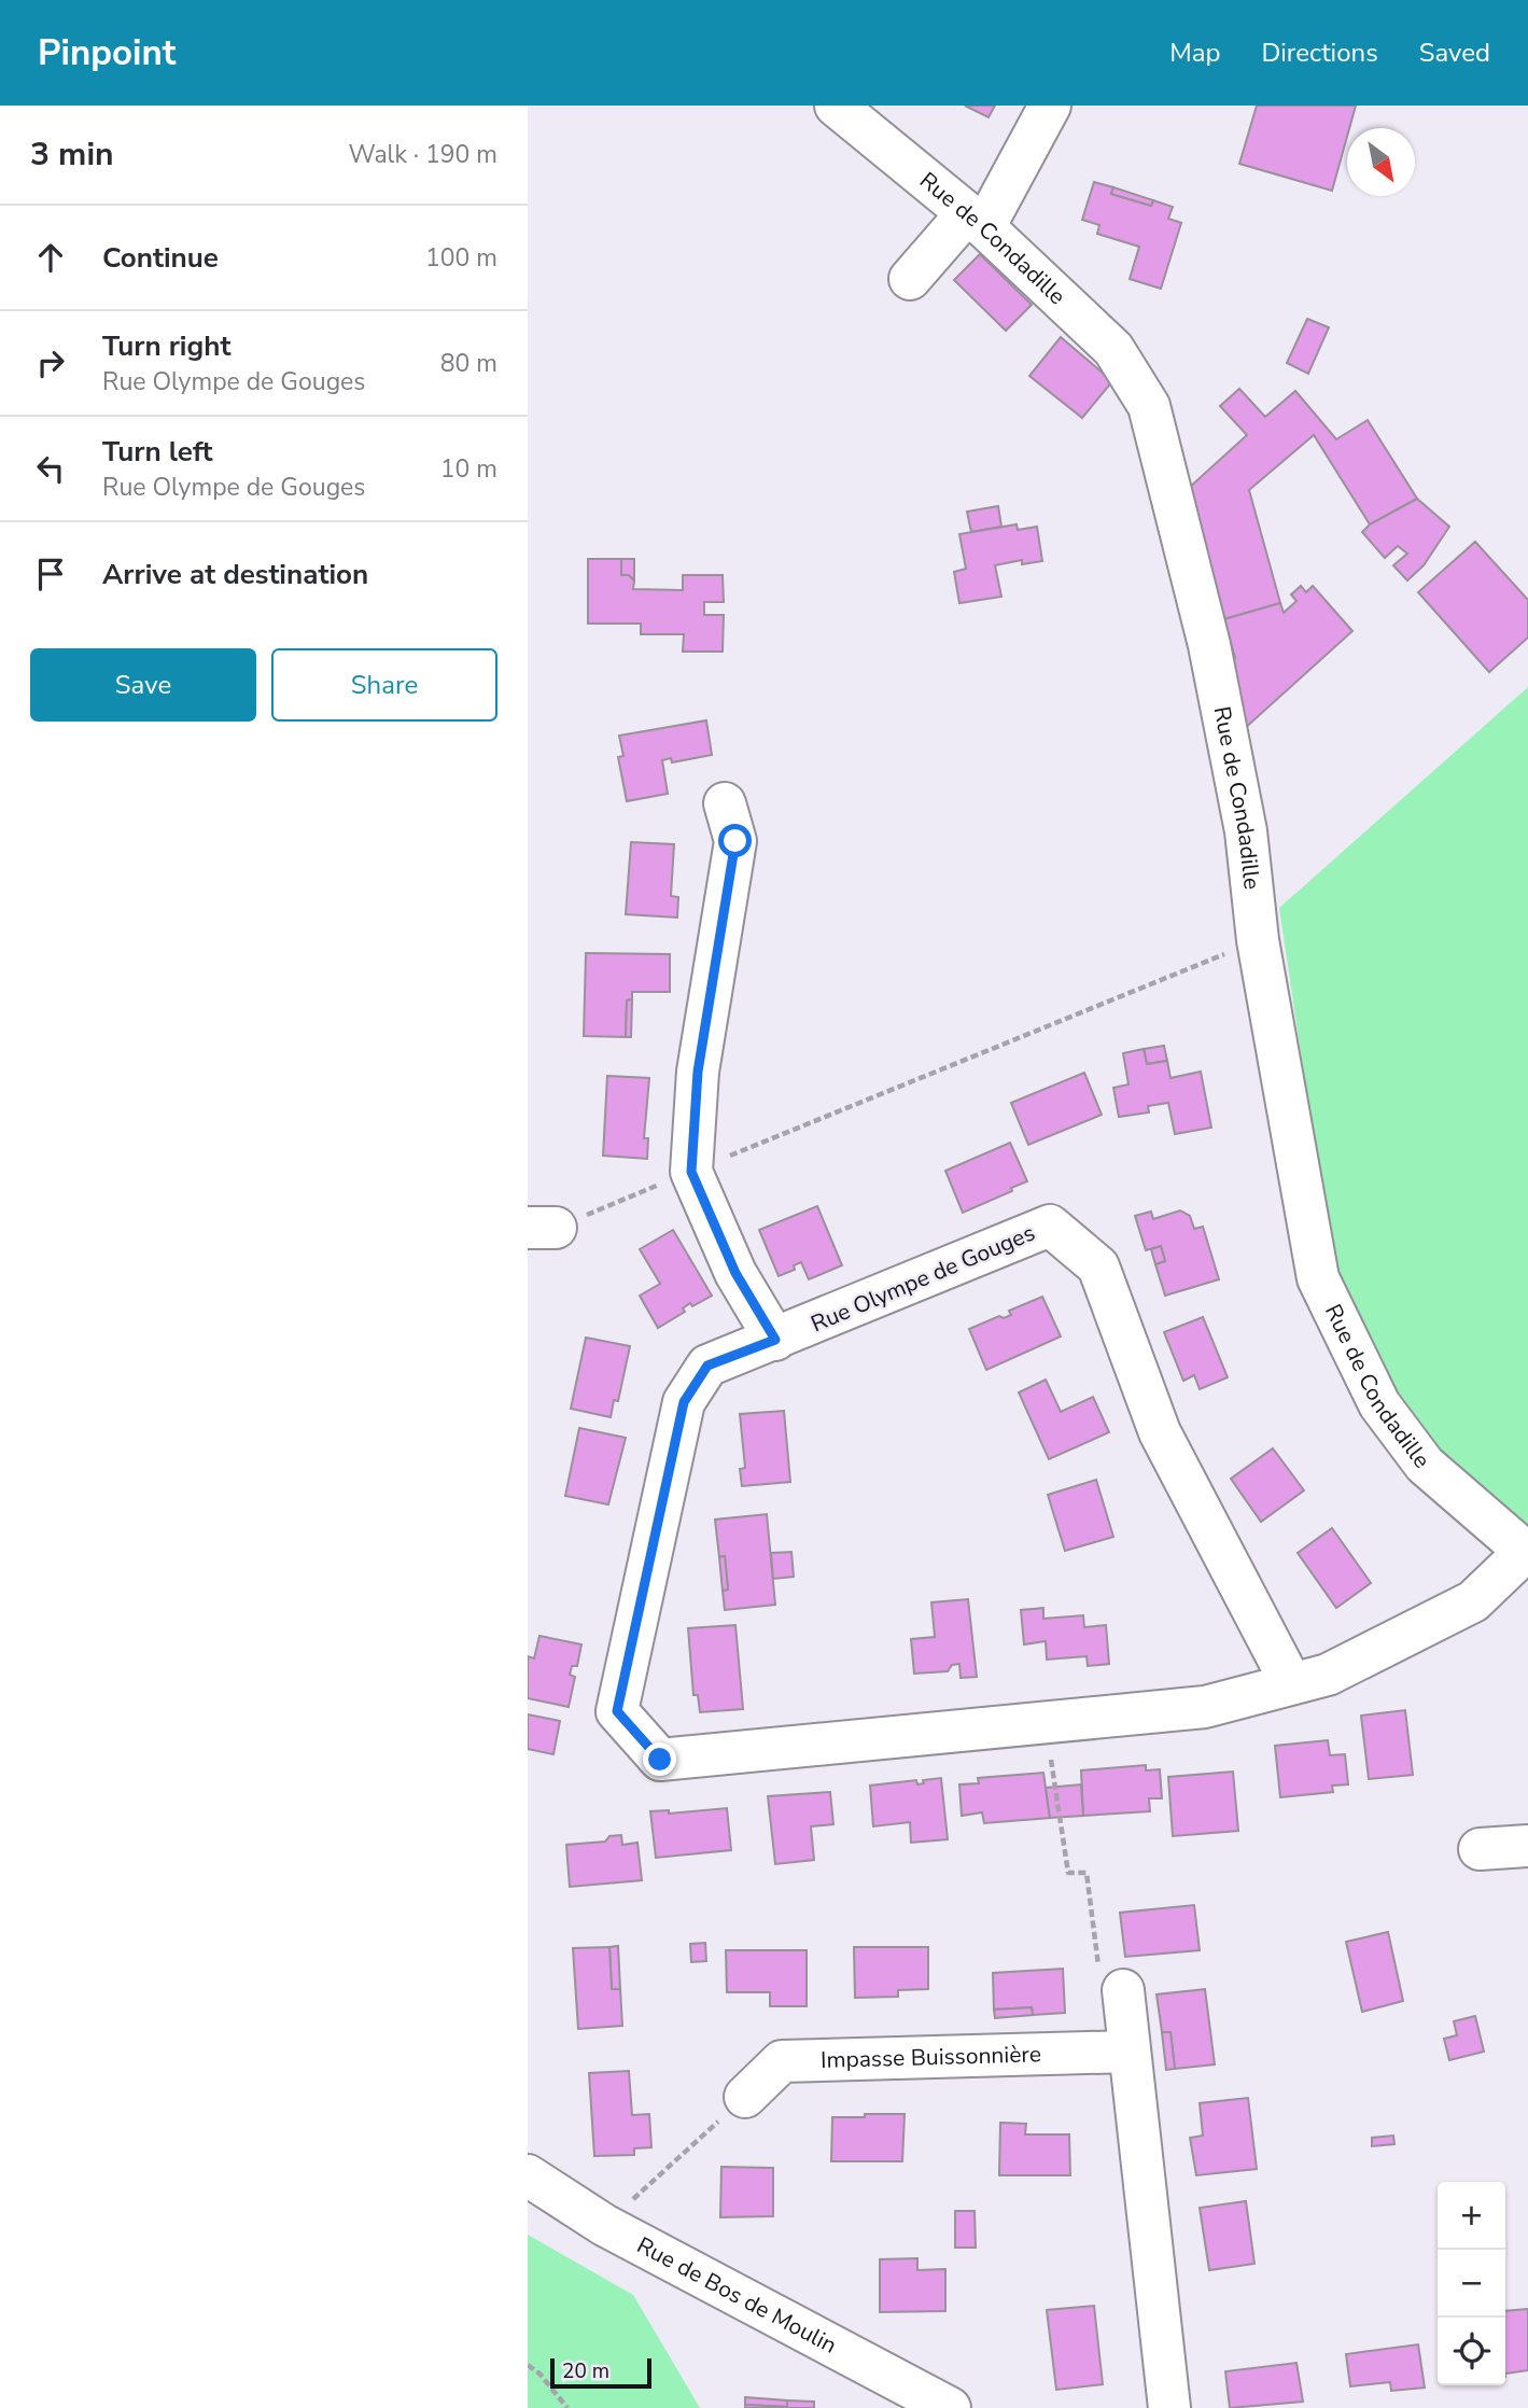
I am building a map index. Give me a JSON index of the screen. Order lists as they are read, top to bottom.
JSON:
{
  "streets": {
    "street": [
      "Rue de Condadille",
      "Rue Olympe de Gouges",
      "Impasse Buissonnière",
      "Rue de Bos de Moulin"
    ]
  },
  "crossings": [
    ["Rue de Condadille", "Rue Olympe de Gouges"]
  ],
  "scale_bar": "20 m",
  "north": "bottom right",
  "page": {
    "header": "Pinpoint",
    "nav": ["Map", "Directions", "Saved"],
    "heading": ["3 min", "Walk · 190 m"],
    "list": [
      ["Continue", "100 m"],
      ["Turn right", "Rue Olympe de Gouges", "80 m"],
      ["Turn left", "Rue Olympe de Gouges", "10 m"],
      "Arrive at destination"
    ],
    "buttons": ["Save", "Share"],
    "map_buttons": ["+", "−"],
    "scale": "20 m"
  }
}
